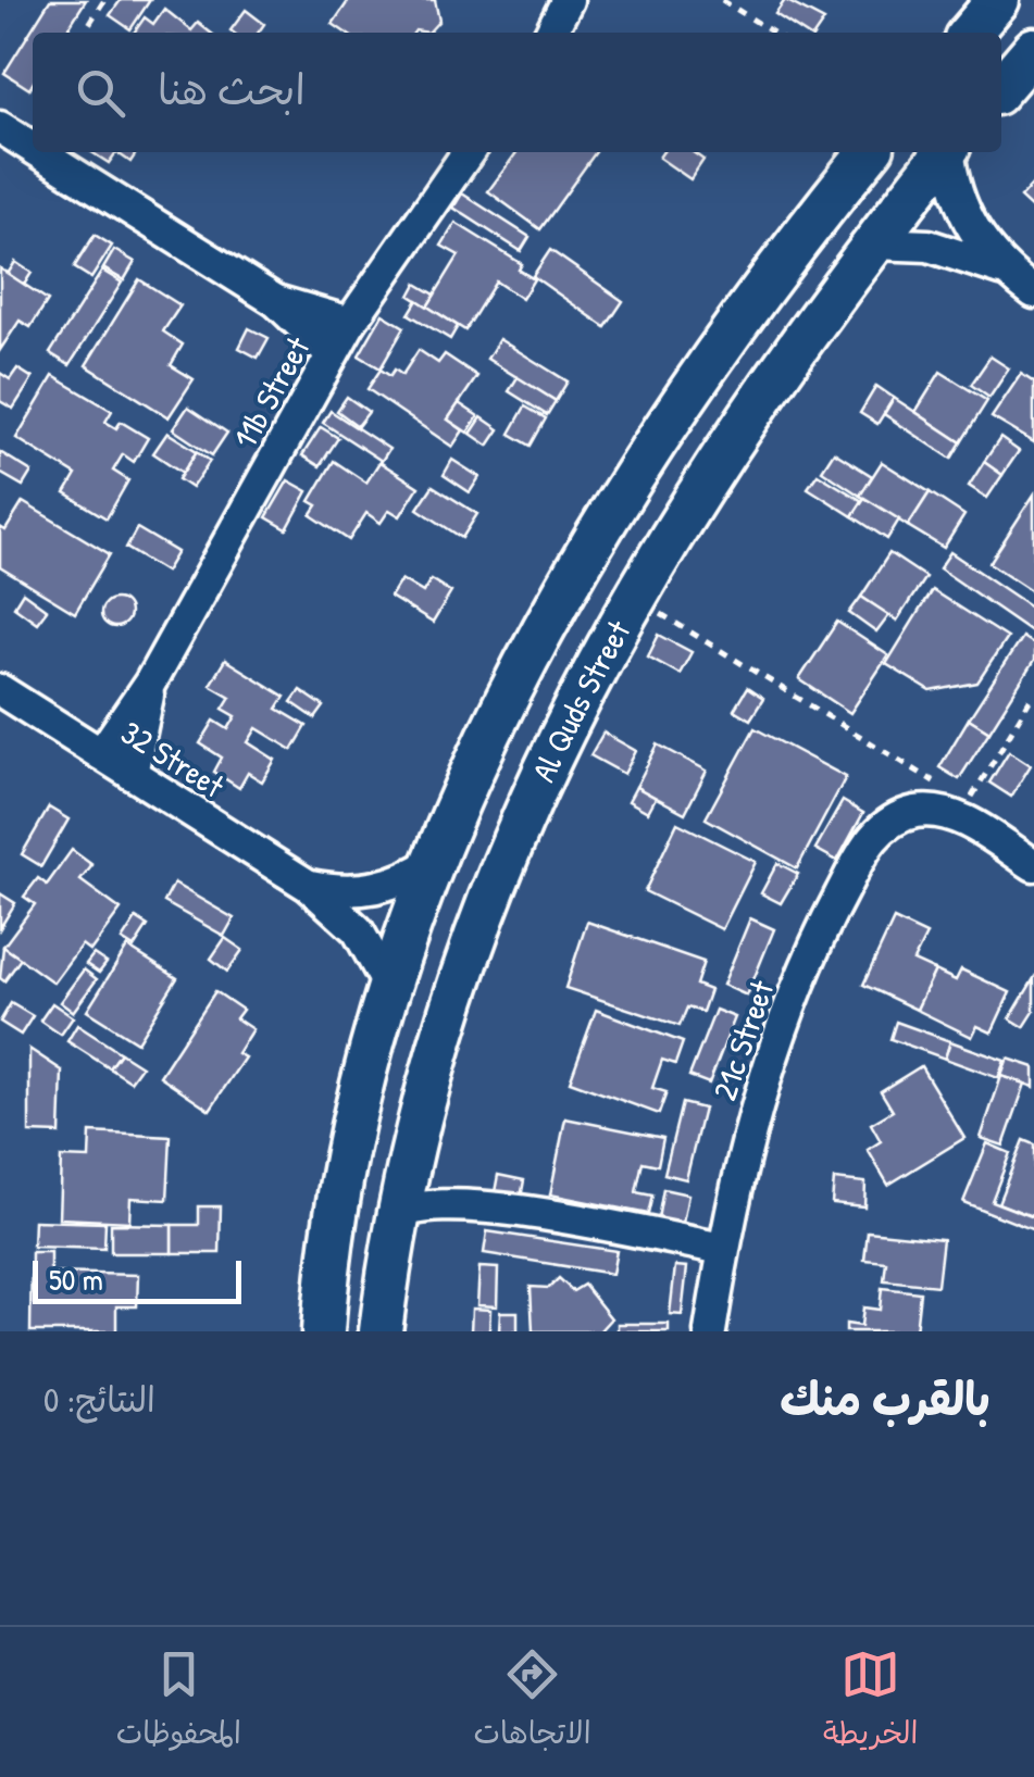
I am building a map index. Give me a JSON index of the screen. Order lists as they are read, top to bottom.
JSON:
{
  "streets": {
    "main road": ["Al Quds Street"],
    "street": ["11b Street", "32 Street", "21c Street"]
  },
  "crossings": [
    ["11b Street", "32 Street"],
    ["Al Quds Street", "32 Street"]
  ],
  "scale_bar": "50 m",
  "page": {
    "search": "ابحث هنا",
    "scale": "50 m",
    "heading": ["بالقرب منك", "النتائج: 0"],
    "nav": ["الخريطة", "الاتجاهات", "المحفوظات"]
  }
}
